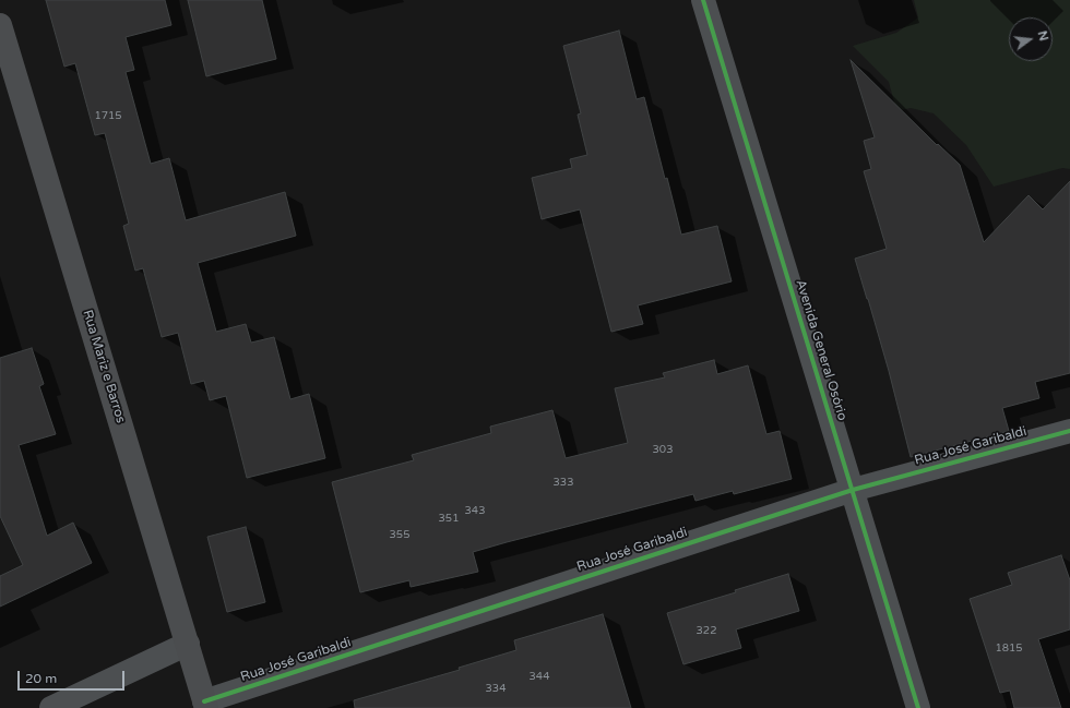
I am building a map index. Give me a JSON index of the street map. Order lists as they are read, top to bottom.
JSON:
{
  "streets": {
    "street": ["Avenida General Osório", "Rua Mariz e Barros", "Rua José Garibaldi"]
  },
  "crossings": [
    ["Avenida General Osório", "Rua José Garibaldi"],
    ["Rua Mariz e Barros", "Rua José Garibaldi"]
  ],
  "house_numbers": [
    "1715",
    "303",
    "333",
    "343",
    "351",
    "355",
    "322",
    "1815",
    "344",
    "334"
  ],
  "scale_bar": "20 m",
  "north": "right"
}
